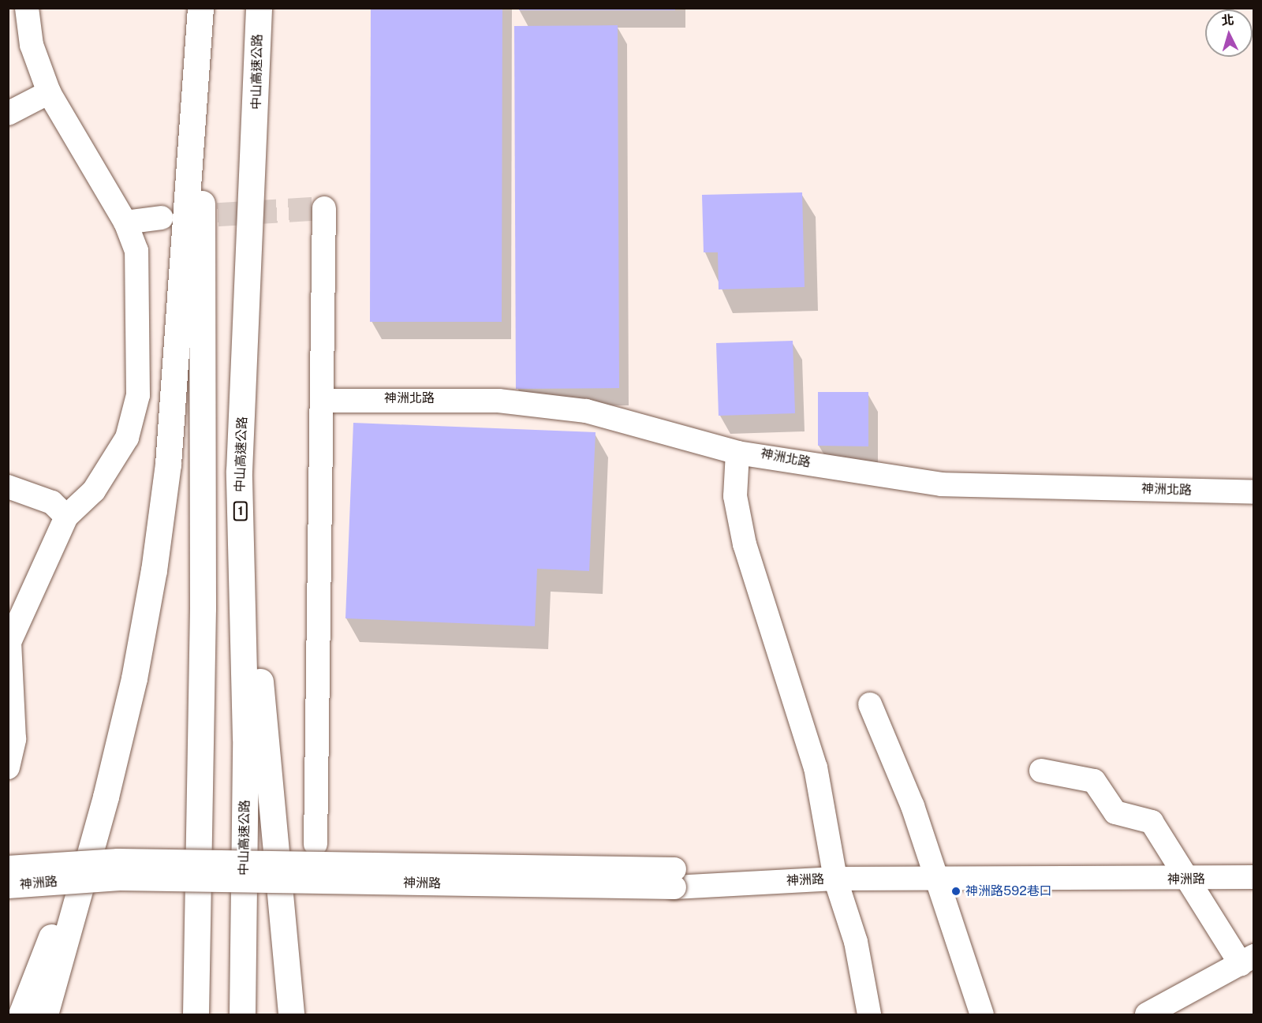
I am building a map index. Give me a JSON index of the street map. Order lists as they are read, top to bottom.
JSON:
{
  "streets": {
    "highway": ["中山高速公路", "1"],
    "street": ["神洲北路", "神洲路"]
  },
  "places": ["神洲路592巷口"],
  "north": "top"
}
